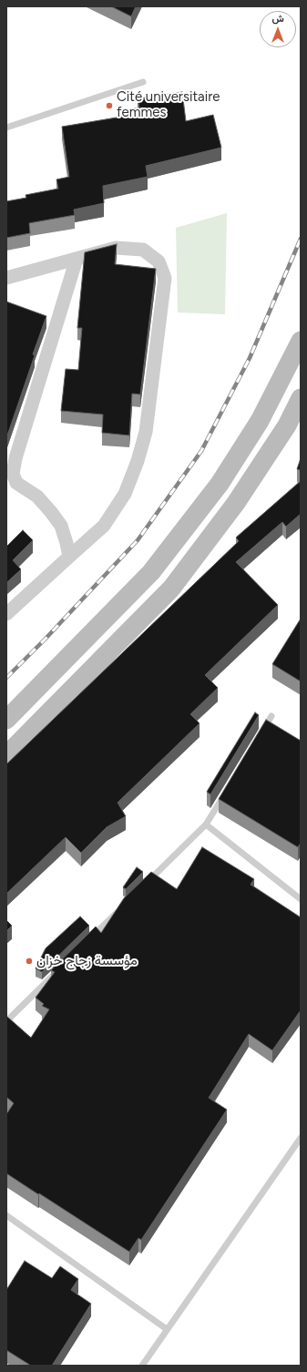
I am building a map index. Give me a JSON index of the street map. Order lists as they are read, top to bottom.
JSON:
{
  "places": ["Cité universitaire femmes", "مؤسسة زجاج خزان"],
  "north": "top"
}
